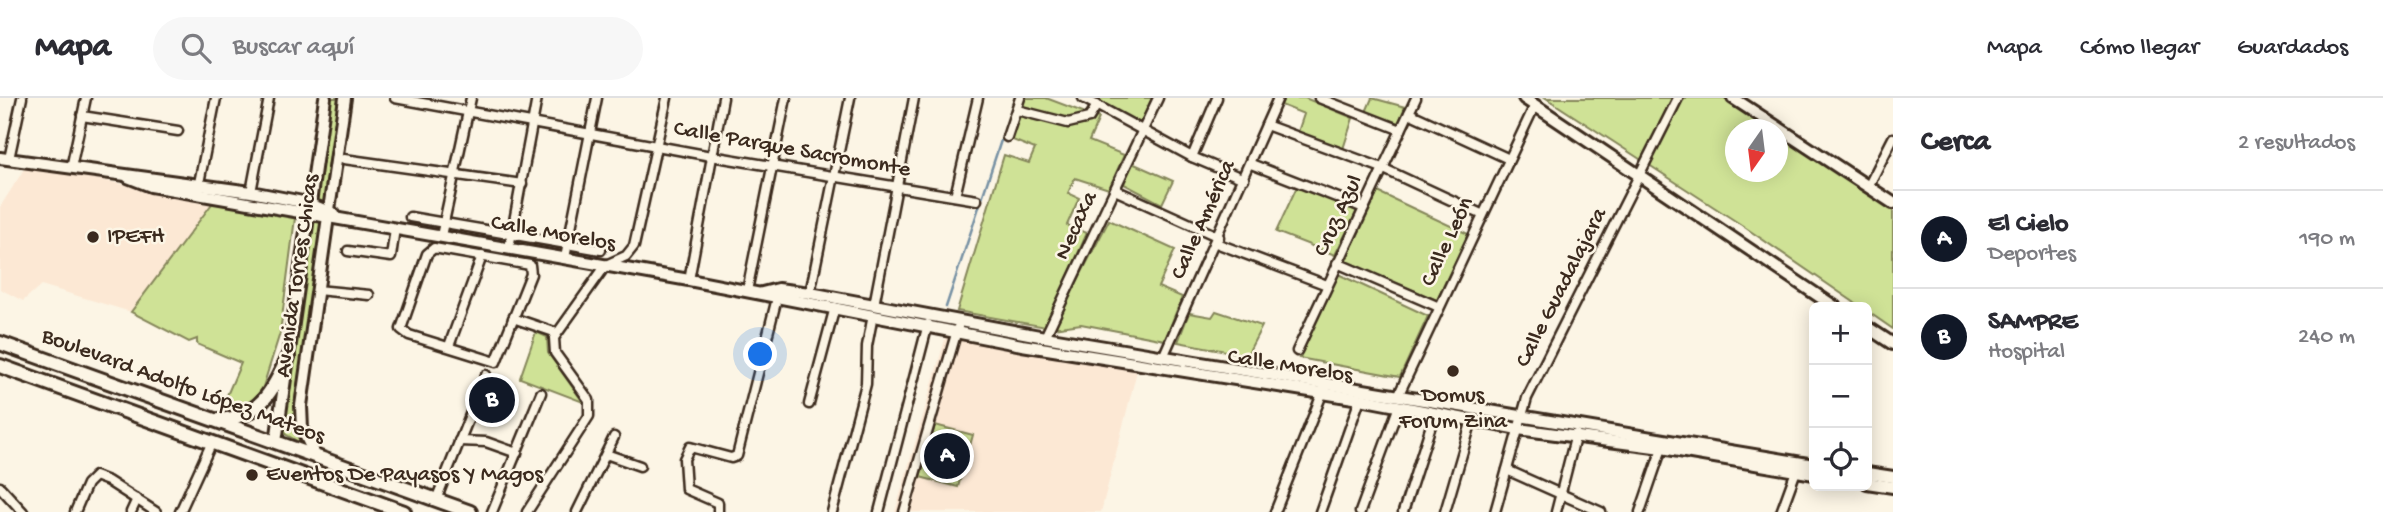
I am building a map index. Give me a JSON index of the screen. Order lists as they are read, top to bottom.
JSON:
{
  "streets": {
    "main road": ["Calle Morelos", "Avenida Torres Chicas", "Boulevard Adolfo López Mateos"],
    "street": [
      "Calle Parque Sacromonte",
      "Cruz Azul",
      "Calle América",
      "Necaxa",
      "Calle León",
      "Calle Guadalajara"
    ]
  },
  "crossings": [
    ["Calle América", "Calle Morelos"],
    ["Necaxa", "Calle Morelos"],
    ["Calle Morelos", "Calle León"],
    ["Calle Morelos", "Avenida Torres Chicas"],
    ["Calle Morelos", "Calle Guadalajara"],
    ["Avenida Torres Chicas", "Boulevard Adolfo López Mateos"]
  ],
  "places": ["IPEFH", "Domus Forum Zina", "Eventos De Payasos Y Magos"],
  "north": "bottom",
  "page": {
    "header": "Mapa",
    "search": "Buscar aquí",
    "nav": ["Mapa", "Cómo llegar", "Guardados"],
    "heading": ["Cerca", "2 resultados"],
    "list": [
      {
        "mark": "A",
        "name": "El Cielo",
        "note": "Deportes",
        "value": "190 m"
      },
      {
        "mark": "B",
        "name": "SAMPRE",
        "note": "Hospital",
        "value": "240 m"
      }
    ],
    "map_buttons": ["+", "−"],
    "pins": ["B", "A"]
  }
}
